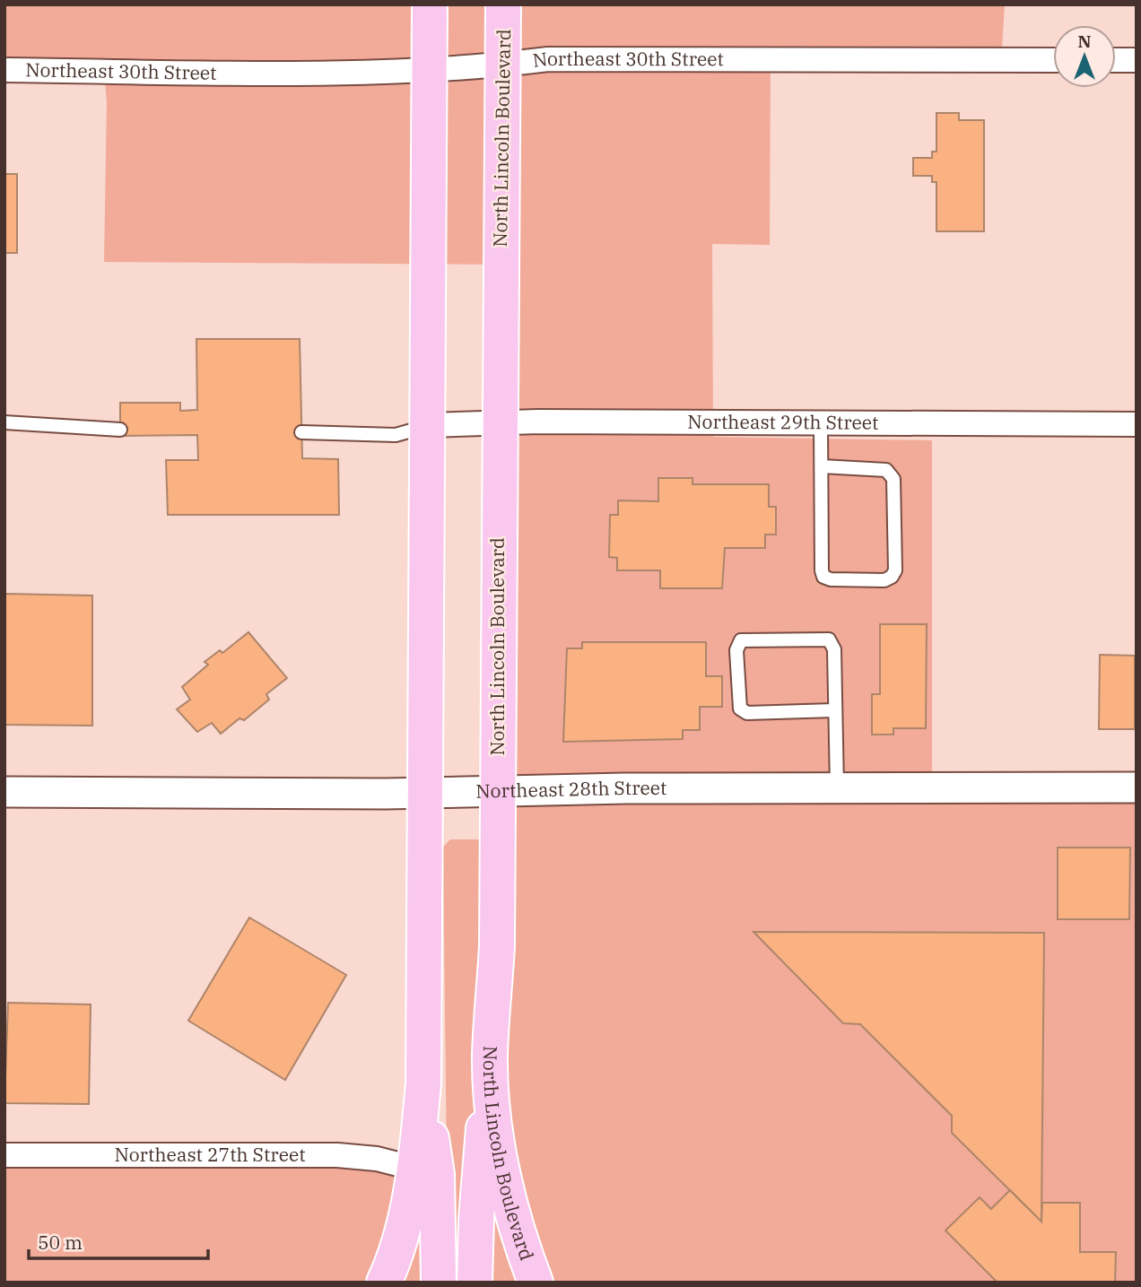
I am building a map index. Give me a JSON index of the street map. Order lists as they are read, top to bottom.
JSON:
{
  "streets": {
    "main road": ["North Lincoln Boulevard"],
    "street": [
      "Northeast 30th Street",
      "Northeast 29th Street",
      "Northeast 28th Street",
      "Northeast 27th Street"
    ]
  },
  "crossings": [
    ["Northeast 30th Street", "North Lincoln Boulevard"],
    ["North Lincoln Boulevard", "Northeast 29th Street"],
    ["North Lincoln Boulevard", "Northeast 28th Street"]
  ],
  "scale_bar": "50 m",
  "north": "top"
}
